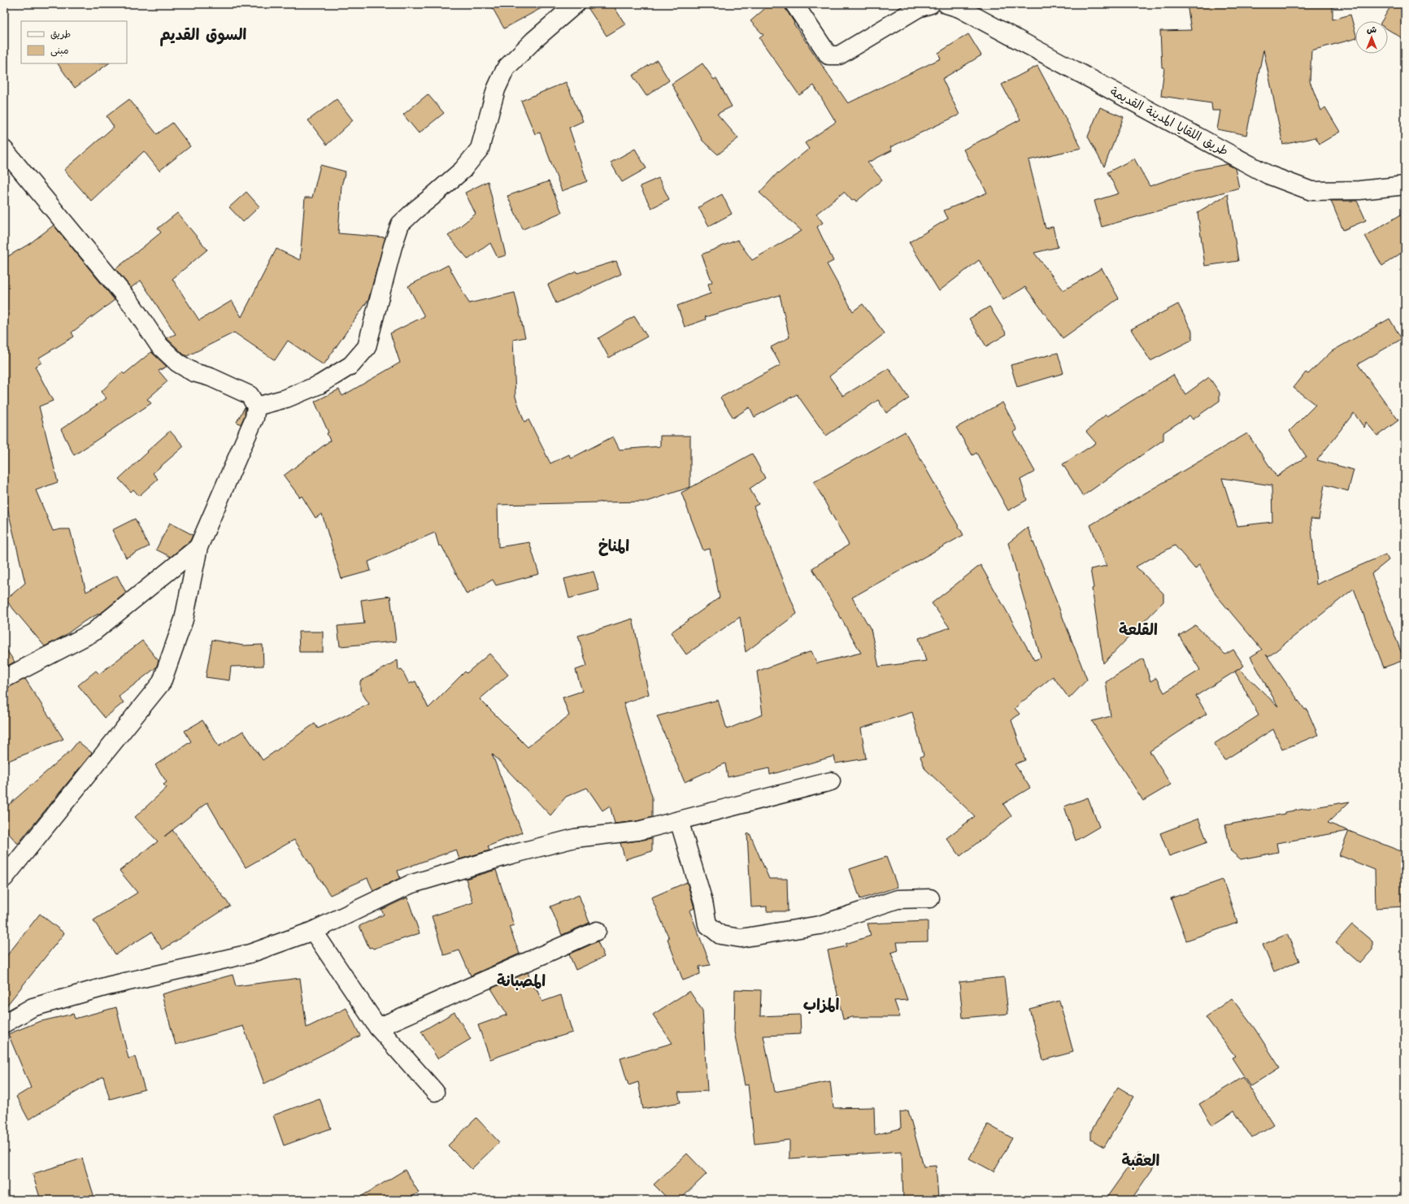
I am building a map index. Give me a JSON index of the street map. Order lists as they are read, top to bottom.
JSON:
{
  "streets": {
    "street": ["طريق اللقايا المدينة القديمة"]
  },
  "districts": [
    "السوق القديم",
    "المناخ",
    "القلعة",
    "المصبانة",
    "المزاب",
    "العقبة"
  ],
  "legend": ["طريق", "مبنى"],
  "north": "top"
}
